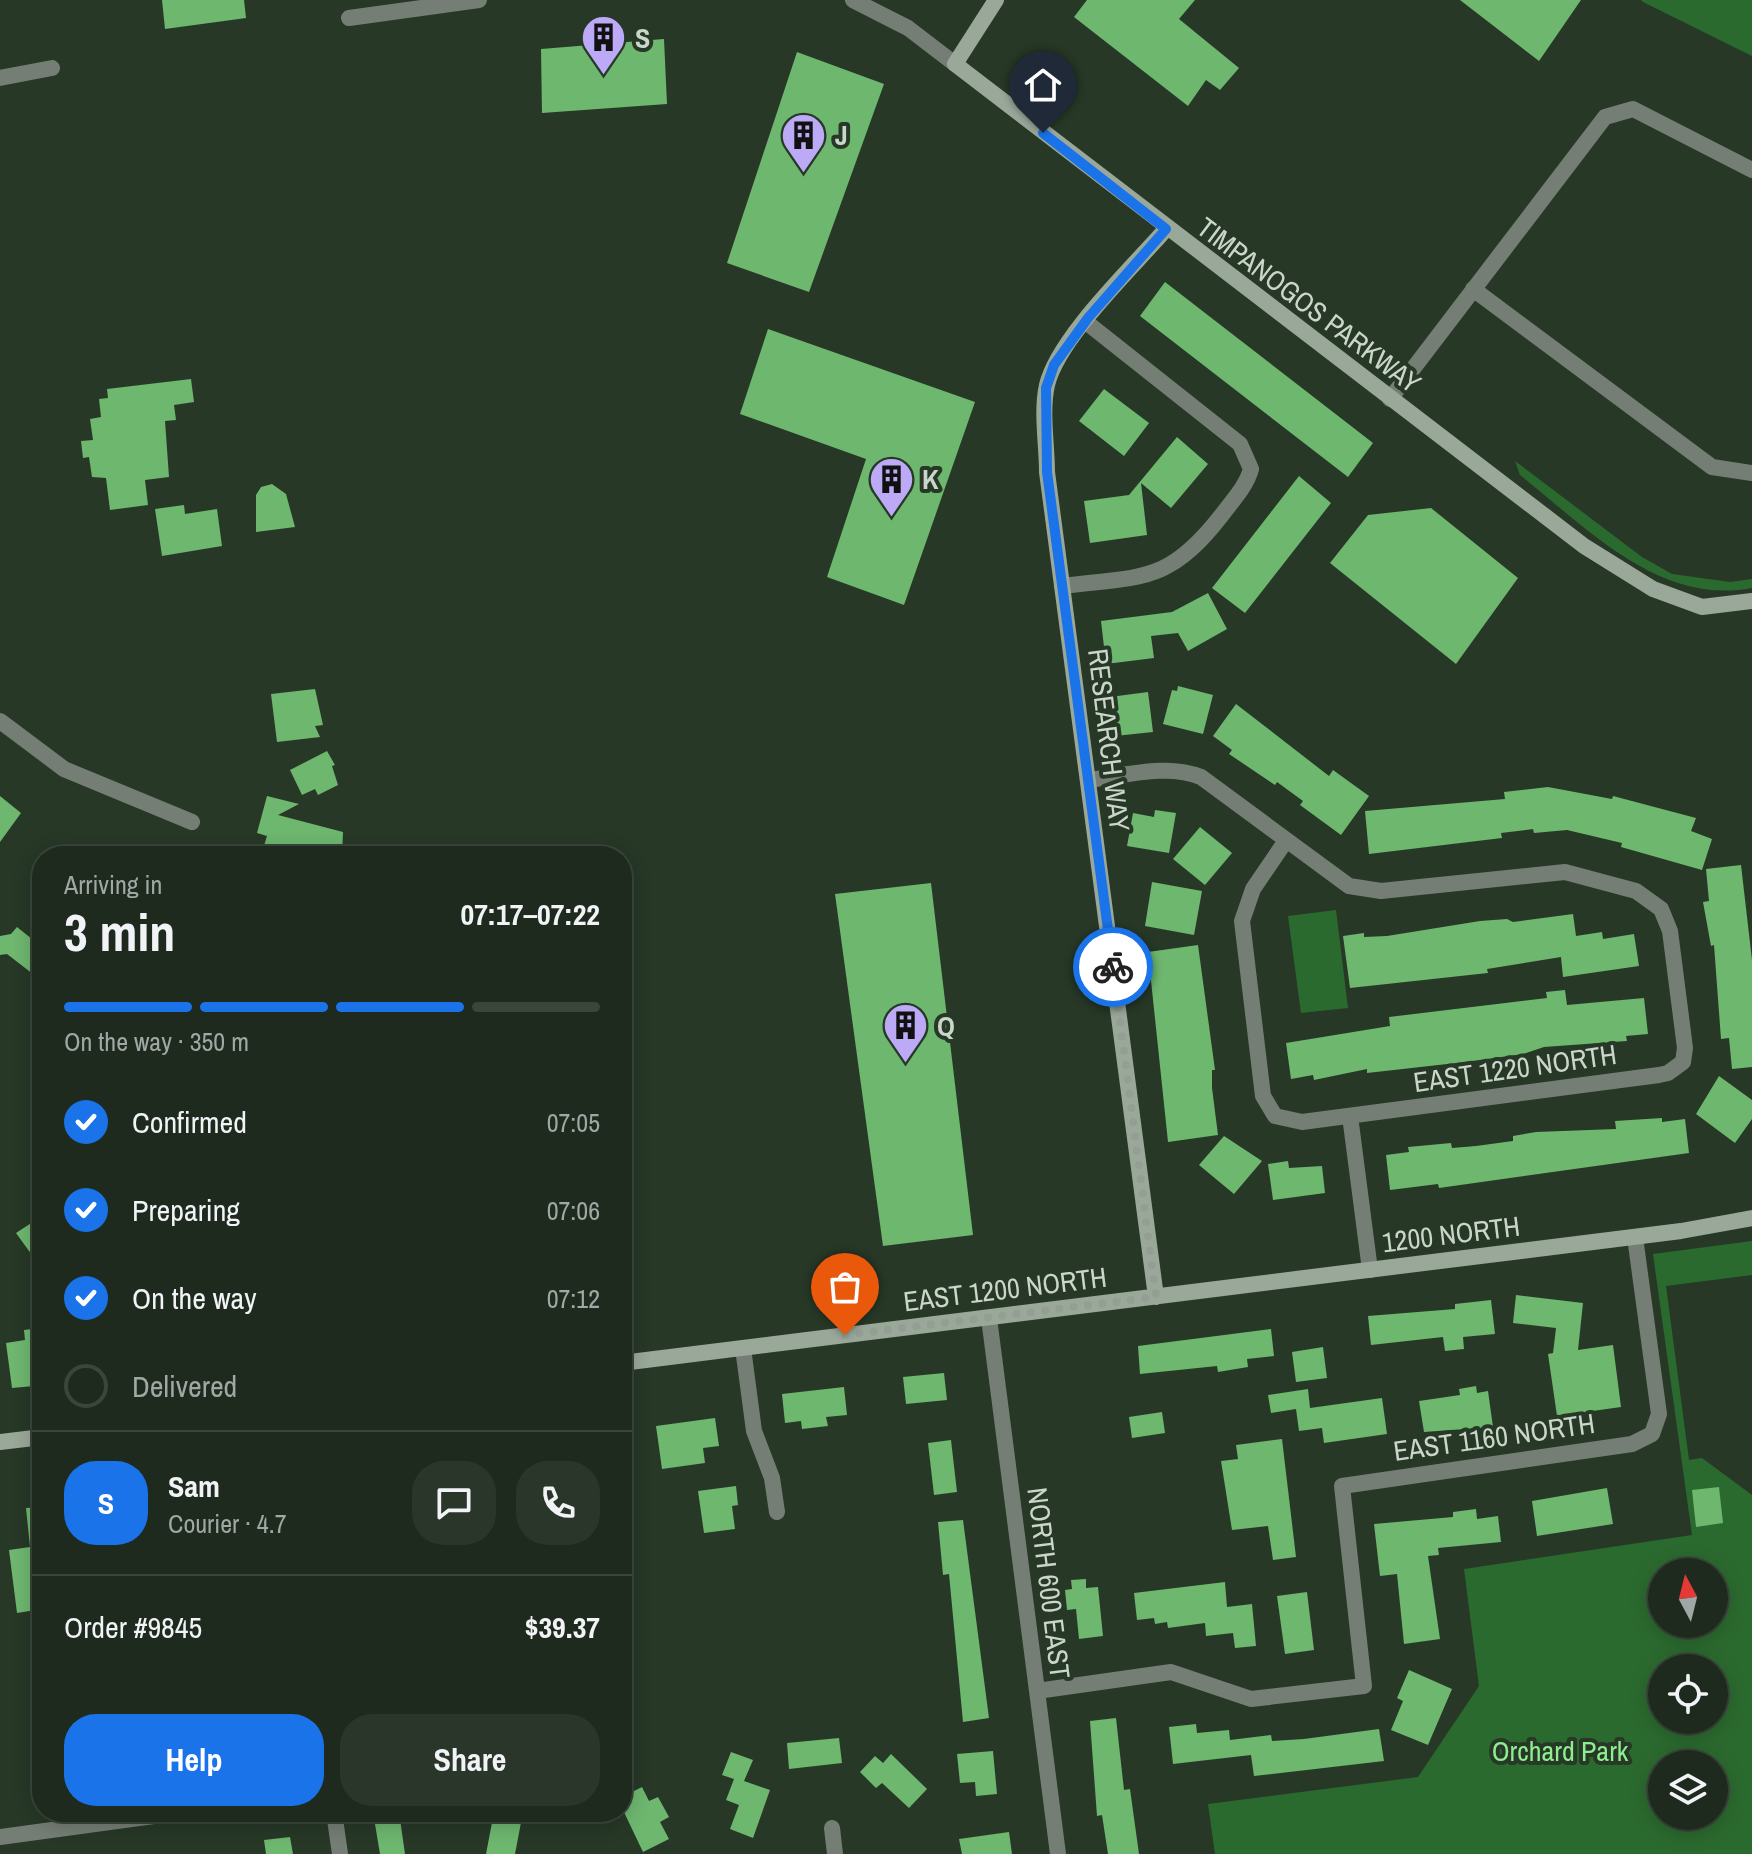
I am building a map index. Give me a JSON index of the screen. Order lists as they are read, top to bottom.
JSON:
{
  "streets": {
    "street": [
      "TIMPANOGOS PARKWAY",
      "RESEARCH WAY",
      "EAST 1220 NORTH",
      "1200 NORTH",
      "EAST 1200 NORTH",
      "EAST 1160 NORTH",
      "NORTH 600 EAST"
    ]
  },
  "crossings": [
    ["TIMPANOGOS PARKWAY", "RESEARCH WAY"],
    ["RESEARCH WAY", "1200 NORTH"],
    ["RESEARCH WAY", "EAST 1200 NORTH"],
    ["1200 NORTH", "EAST 1200 NORTH"],
    ["1200 NORTH", "EAST 1160 NORTH"],
    ["EAST 1200 NORTH", "NORTH 600 EAST"],
    ["EAST 1160 NORTH", "NORTH 600 EAST"]
  ],
  "parks": ["Orchard Park"],
  "places": {
    "building": [
      "S",
      "J",
      "K",
      "Q"
    ]
  },
  "north": "top",
  "page": {
    "heading": ["3 min", "Arriving in", "07:17–07:22"],
    "panel": [
      "Sam",
      "Courier · 4.7",
      "Order #9845",
      "$39.37"
    ],
    "bar": "On the way · 350 m",
    "list": [
      ["Confirmed", "07:05"],
      ["Preparing", "07:06"],
      ["On the way", "07:12"],
      "Delivered"
    ],
    "round": "S",
    "buttons": ["Help", "Share"]
  }
}
